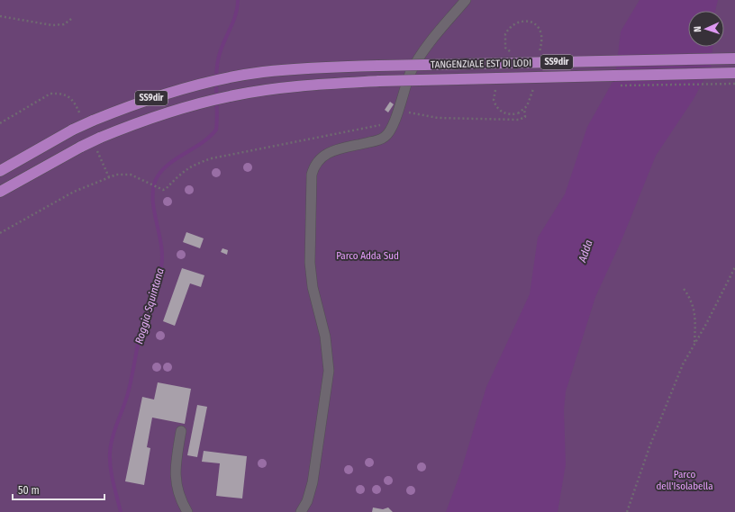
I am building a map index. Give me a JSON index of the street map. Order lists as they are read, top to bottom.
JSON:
{
  "streets": {
    "highway": ["SS9dir", "TANGENZIALE EST DI LODI"]
  },
  "water": ["Adda", "Roggia Squintana"],
  "parks": ["Parco Adda Sud", "Parco dell'Isolabella"],
  "scale_bar": "50 m",
  "north": "left"
}
